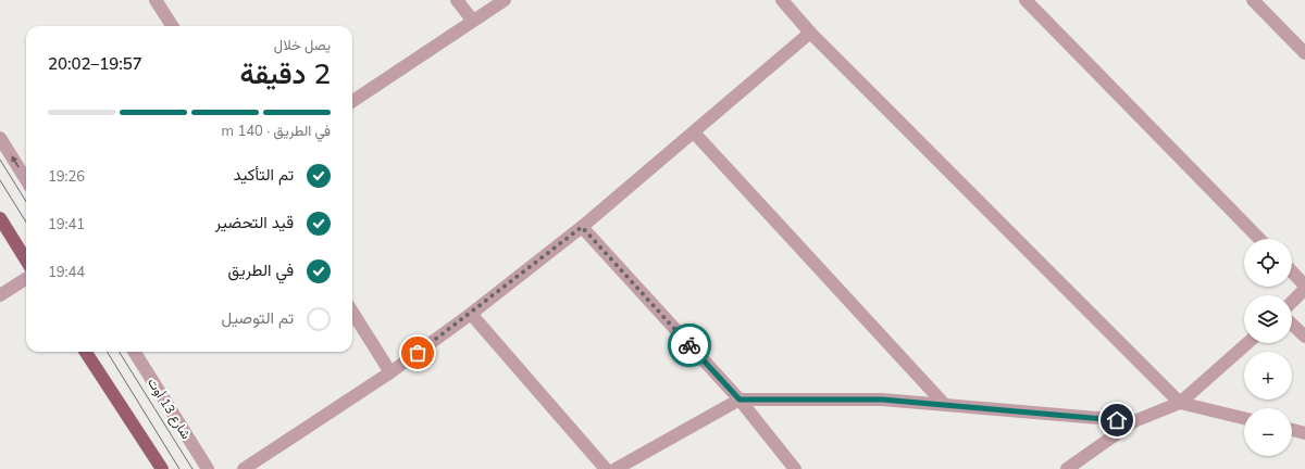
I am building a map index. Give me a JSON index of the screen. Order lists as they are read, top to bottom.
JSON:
{
  "streets": {
    "street": ["شارع 13 أوت"]
  },
  "page": {
    "heading": ["2 دقيقة", "يصل خلال", "19:57–20:02"],
    "bar": "في الطريق · 140 m",
    "list": [
      ["تم التأكيد", "19:26"],
      ["قيد التحضير", "19:41"],
      ["في الطريق", "19:44"],
      "تم التوصيل"
    ],
    "map_buttons": ["+", "−"]
  }
}
